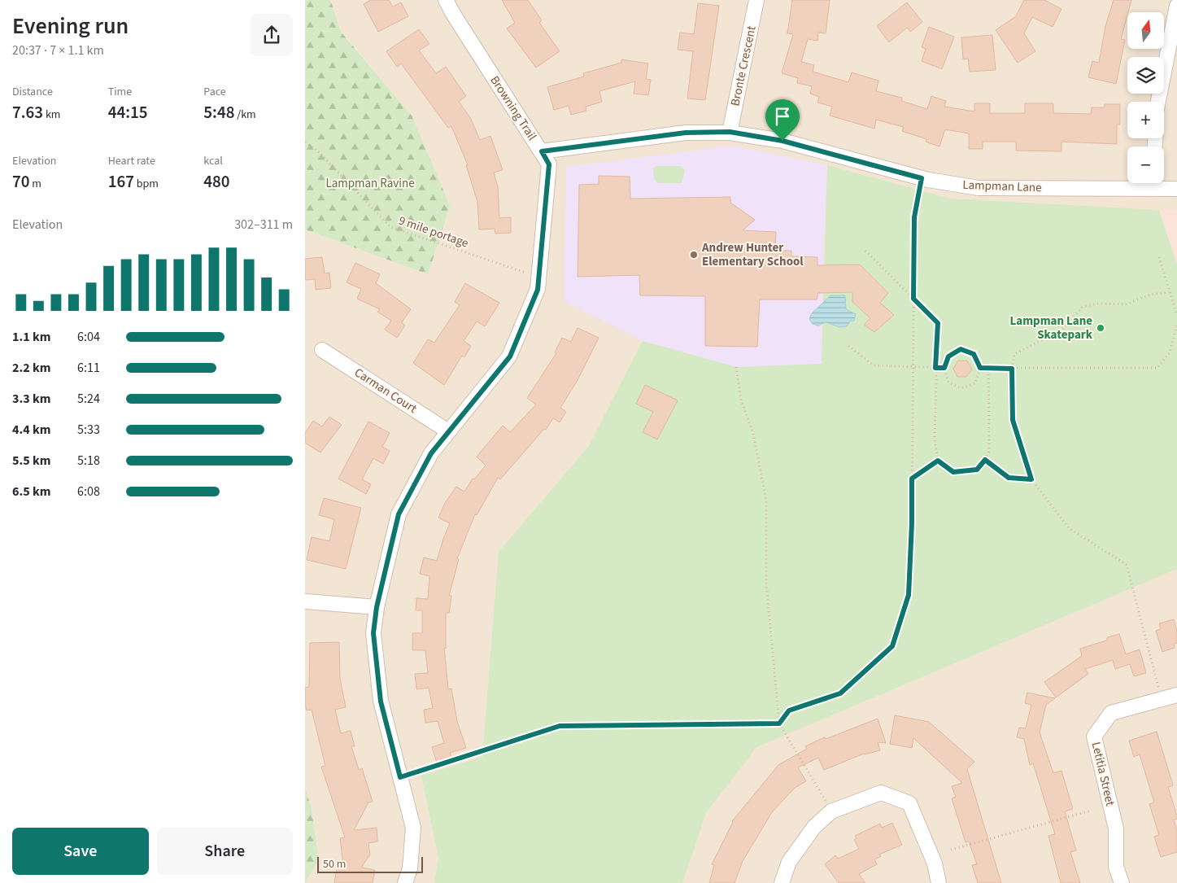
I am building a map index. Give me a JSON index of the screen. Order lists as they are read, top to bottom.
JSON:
{
  "streets": {
    "street": [
      "Bronte Crescent",
      "Browning Trail",
      "Lampman Lane",
      "Carman Court",
      "Letitia Street"
    ],
    "path": ["9 mile portage"]
  },
  "crossings": [
    ["Bronte Crescent", "Lampman Lane"],
    ["Browning Trail", "Lampman Lane"],
    ["Browning Trail", "9 mile portage"],
    ["Browning Trail", "Carman Court"]
  ],
  "parks": ["Lampman Ravine"],
  "places": ["Andrew Hunter Elementary School", "Lampman Lane Skatepark"],
  "scale_bar": "50 m",
  "north": "top",
  "page": {
    "heading": ["Evening run", "20:37 · 7 × 1.1 km"],
    "map_buttons": ["+", "−"],
    "stats": [
      ["Distance", "7.63 km"],
      ["Time", "44:15"],
      ["Pace", "5:48 /km"],
      ["Elevation", "70 m"],
      ["Heart rate", "167 bpm"],
      ["kcal", "480"]
    ],
    "chart": ["Elevation", "302–311 m"],
    "list": [
      {
        "name": "1.1 km",
        "note": "6:04"
      },
      {
        "name": "2.2 km",
        "note": "6:11"
      },
      {
        "name": "3.3 km",
        "note": "5:24"
      },
      {
        "name": "4.4 km",
        "note": "5:33"
      },
      {
        "name": "5.5 km",
        "note": "5:18"
      },
      {
        "name": "6.5 km",
        "note": "6:08"
      }
    ],
    "buttons": ["Save", "Share"],
    "scale": "50 m"
  }
}
